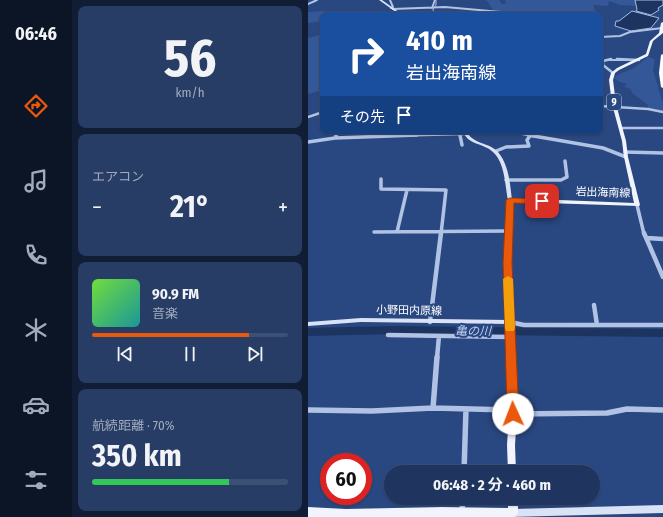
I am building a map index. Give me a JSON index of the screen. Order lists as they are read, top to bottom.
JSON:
{
  "streets": {
    "main road": ["9", "岩出海南線", "小野田内原線"]
  },
  "water": ["亀の川"],
  "page": {
    "tabs": "06:46",
    "tile": [
      ["56", "km/h"],
      "エアコン",
      ["航続距離 · 70%", "350 km"]
    ],
    "turn": ["410 m", "岩出海南線"],
    "then": "その先",
    "heat": ["−", "21°", "+"],
    "song": ["90.9 FM", "音楽"],
    "limit": "60",
    "trip": "06:48 · 2 分 · 460 m"
  }
}
